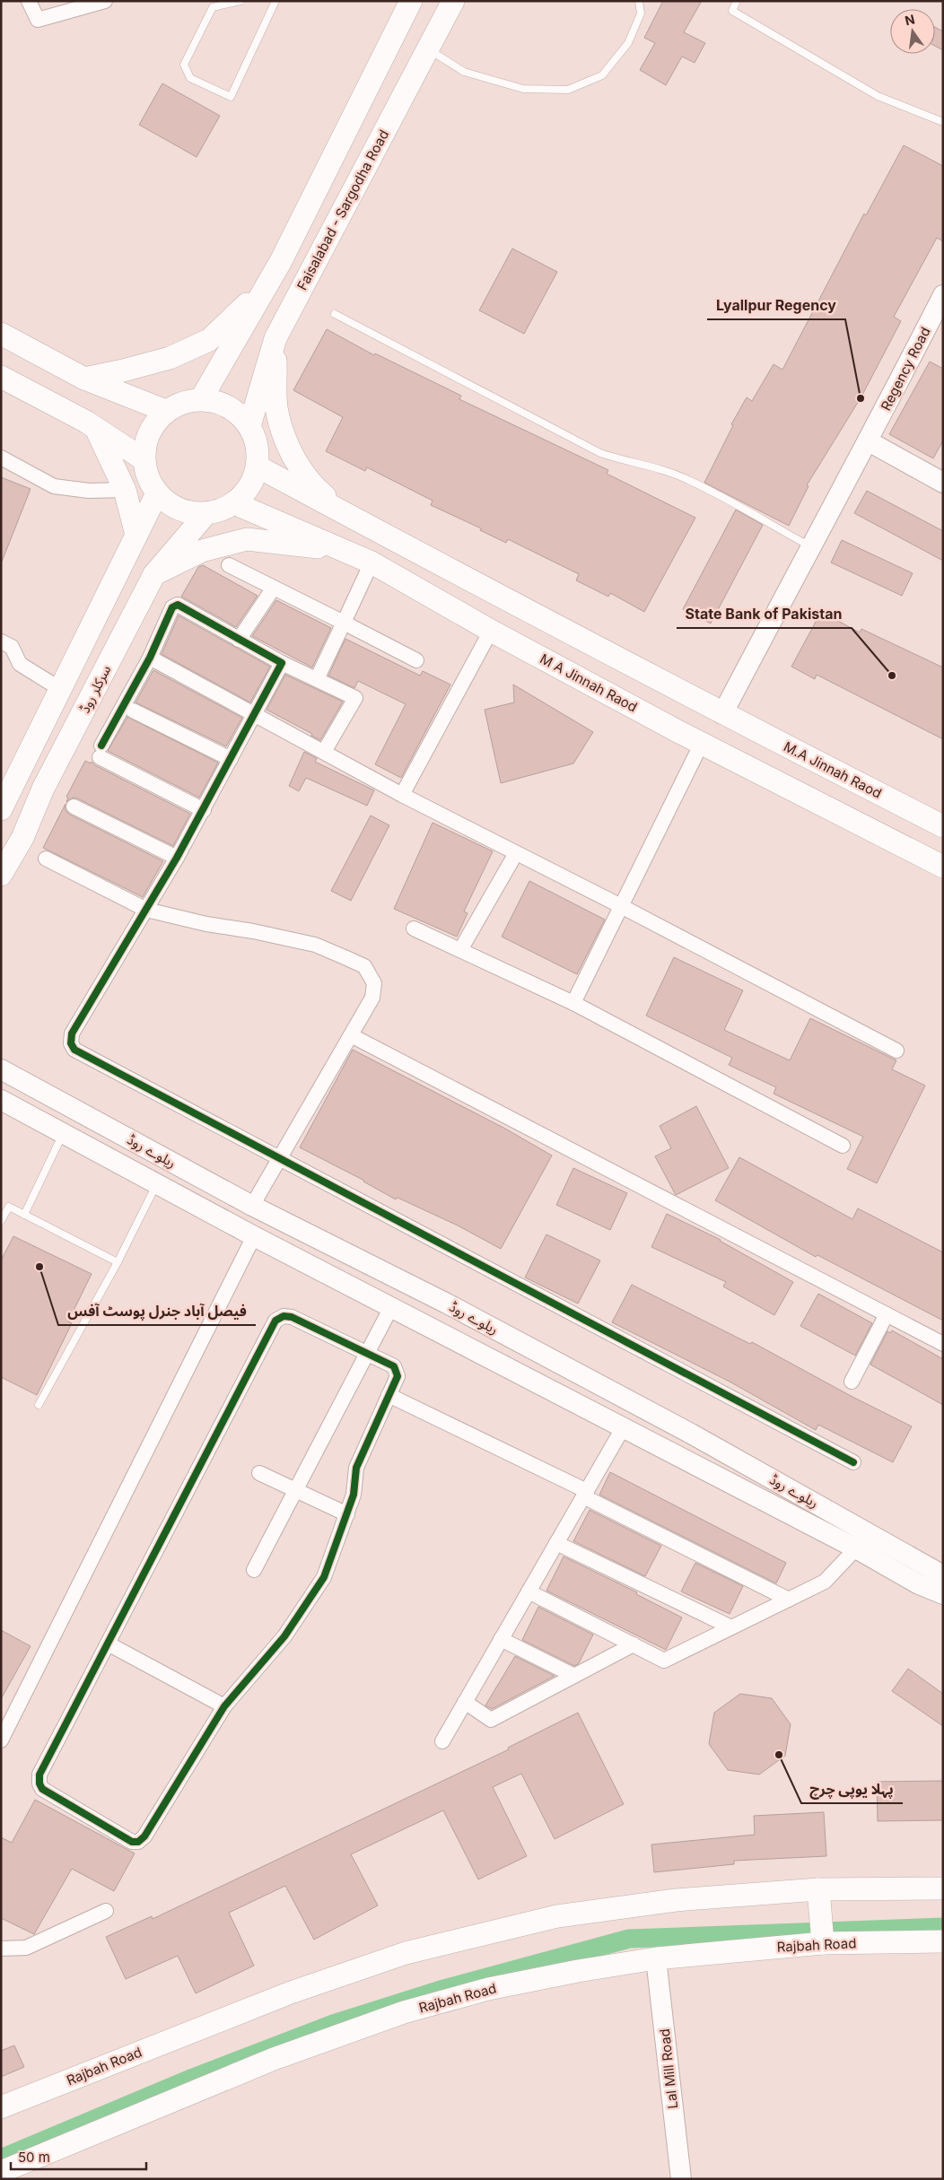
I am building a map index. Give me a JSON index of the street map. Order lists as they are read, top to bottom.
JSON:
{
  "streets": {
    "main road": [
      "Faisalabad - Sargodha Road",
      "Regency Road",
      "M A Jinnah Raod",
      "سرکلر روڈ",
      "M.A Jinnah Raod",
      "ریلوے روڈ",
      "Rajbah Road",
      "Lal Mill Road"
    ]
  },
  "crossings": [
    ["Faisalabad - Sargodha Road", "M A Jinnah Raod"],
    ["Faisalabad - Sargodha Road", "سرکلر روڈ"],
    ["Regency Road", "M.A Jinnah Raod"],
    ["M A Jinnah Raod", "سرکلر روڈ"],
    ["Rajbah Road", "Lal Mill Road"]
  ],
  "places": [
    "Lyallpur Regency",
    "State Bank of Pakistan",
    "فیصل آباد جنرل پوسٹ آفس",
    "پہلا یوپی چرچ"
  ],
  "scale_bar": "50 m",
  "north": "top"
}
